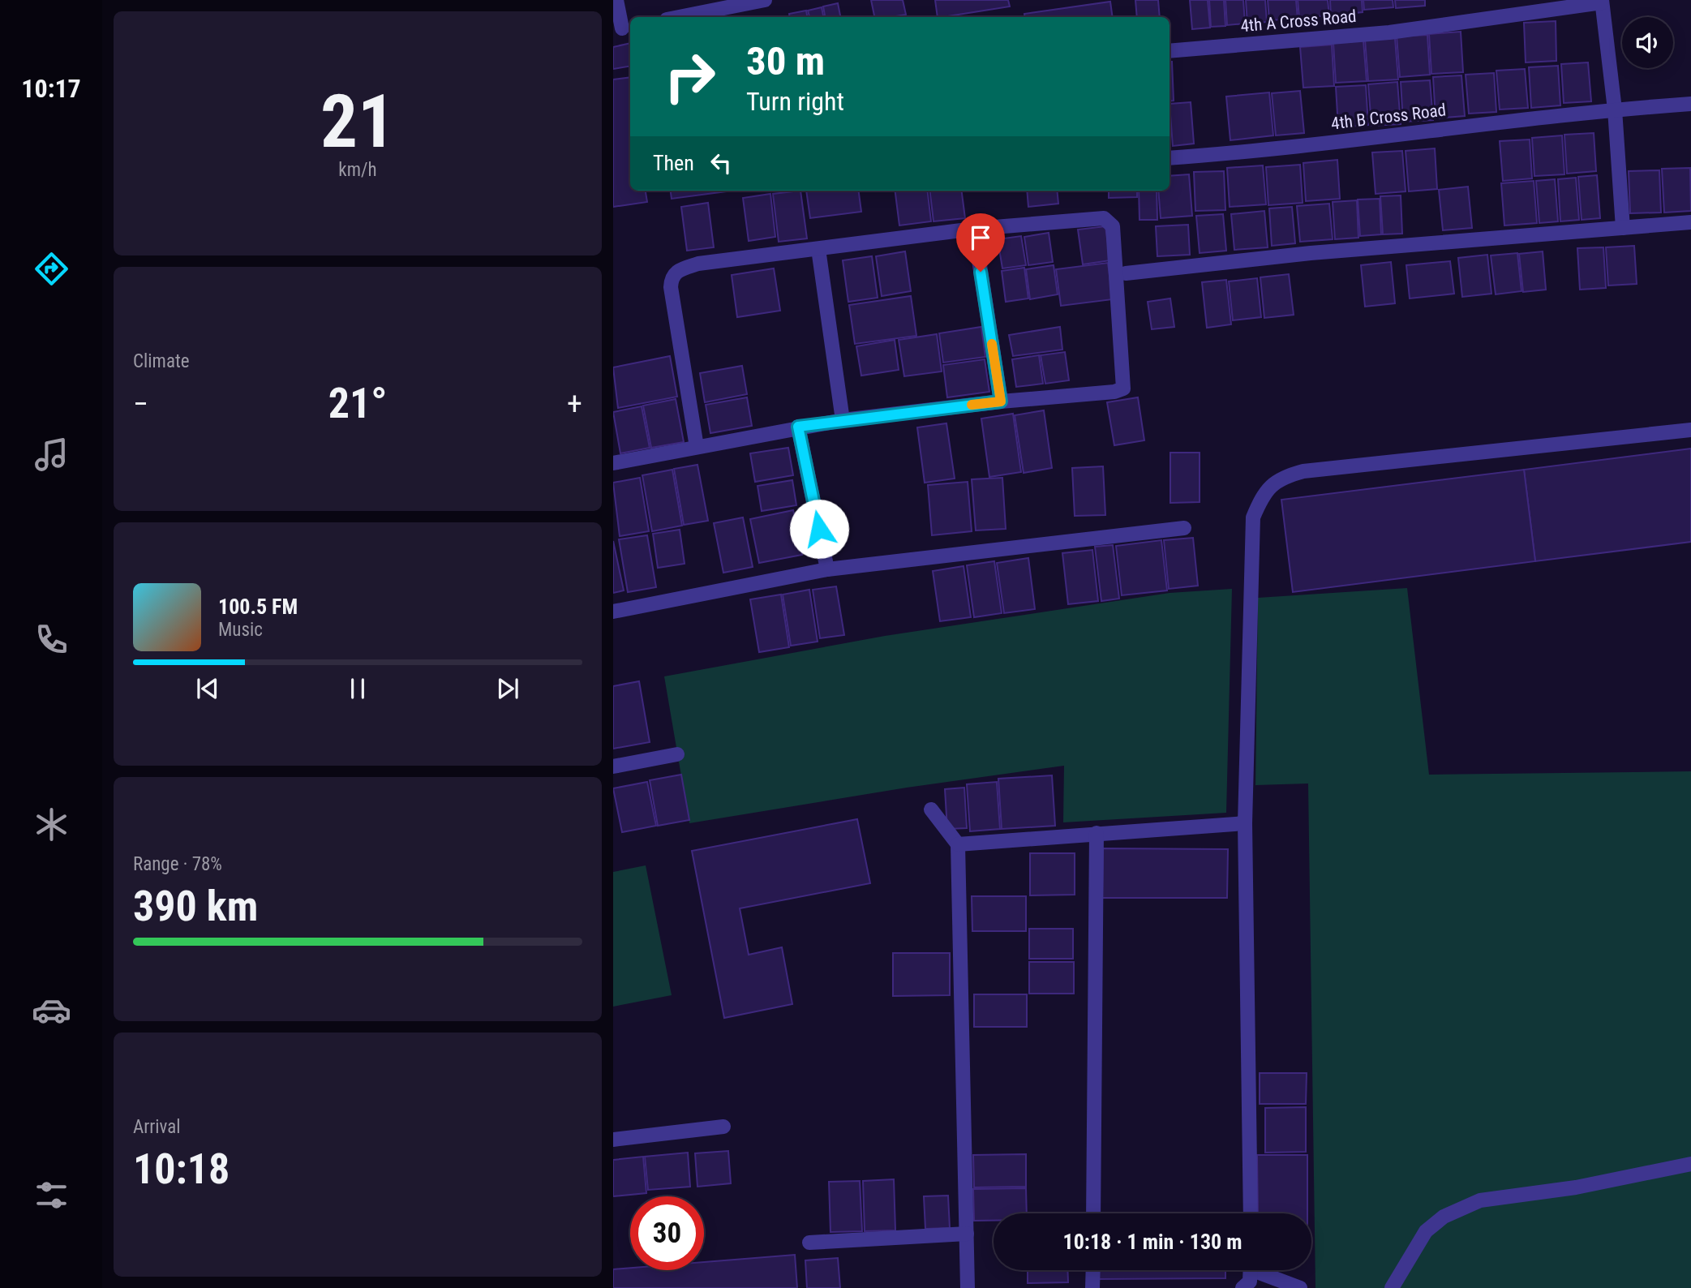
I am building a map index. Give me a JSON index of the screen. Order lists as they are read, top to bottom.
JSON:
{
  "streets": {
    "street": ["4th A Cross Road", "4th B Cross Road"]
  },
  "page": {
    "tabs": "10:17",
    "tile": [
      ["21", "km/h"],
      "Climate",
      ["Range · 78%", "390 km"],
      ["Arrival", "10:18"]
    ],
    "turn": ["30 m", "Turn right"],
    "then": "Then",
    "heat": ["−", "21°", "+"],
    "song": ["100.5 FM", "Music"],
    "limit": "30",
    "trip": "10:18 · 1 min · 130 m"
  }
}
